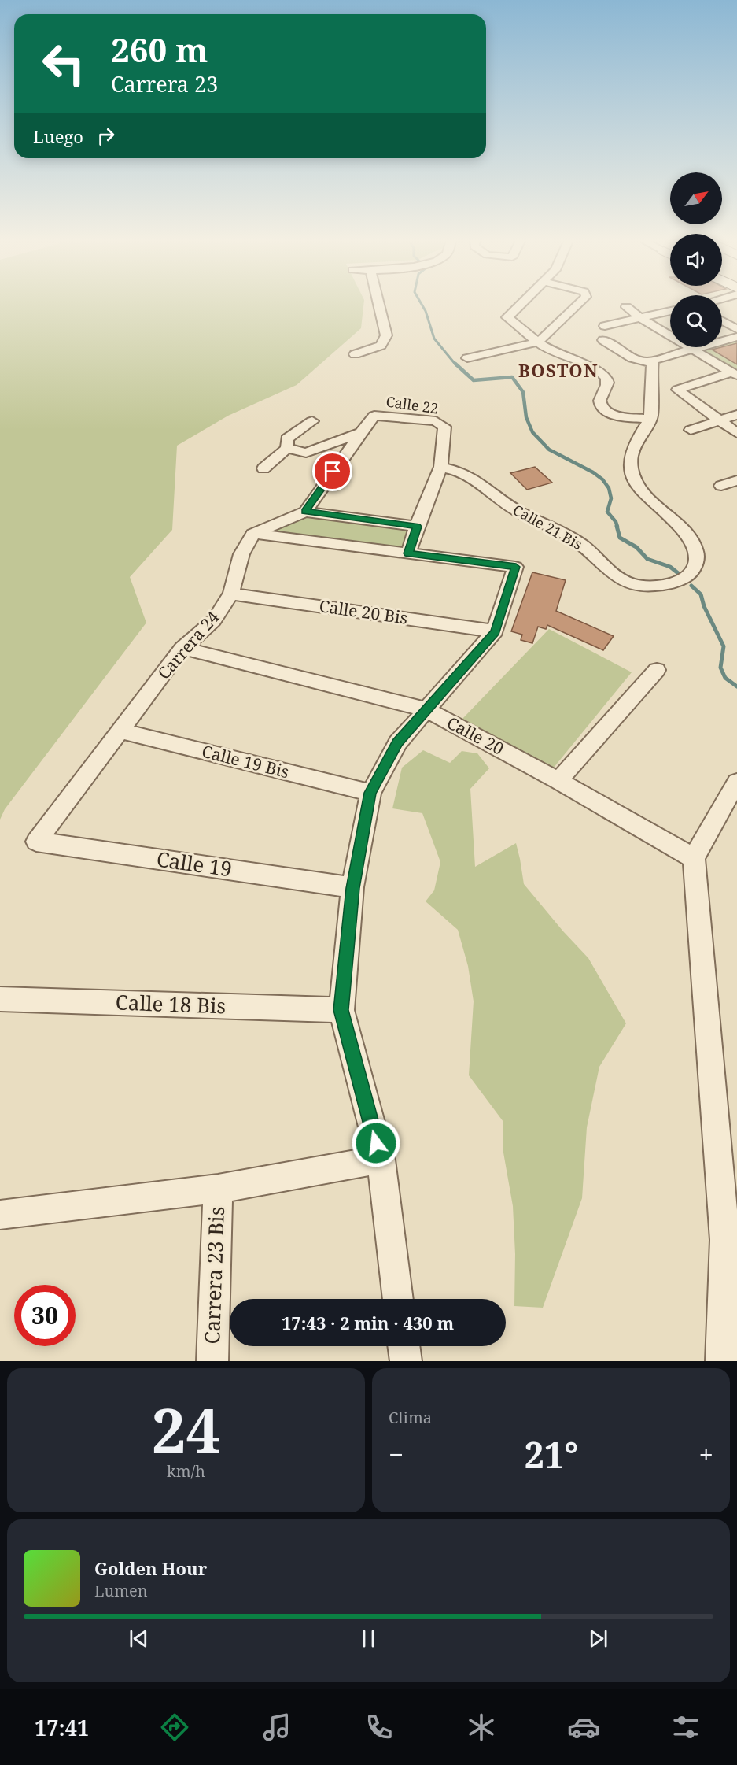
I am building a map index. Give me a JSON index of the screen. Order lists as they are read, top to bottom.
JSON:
{
  "streets": {
    "street": [
      "Calle 22",
      "Calle 21 Bis",
      "Calle 20 Bis",
      "Carrera 24",
      "Calle 20",
      "Calle 19 Bis",
      "Calle 19",
      "Calle 18 Bis",
      "Carrera 23 Bis"
    ]
  },
  "crossings": [
    ["Calle 22", "Calle 21 Bis"],
    ["Calle 20 Bis", "Carrera 24"],
    ["Carrera 24", "Calle 20"],
    ["Carrera 24", "Calle 19 Bis"],
    ["Carrera 24", "Calle 19"]
  ],
  "districts": ["BOSTON"],
  "north": "top right",
  "page": {
    "turn": ["260 m", "Carrera 23"],
    "then": "Luego",
    "limit": "30",
    "trip": "17:43 · 2 min · 430 m",
    "tile": [
      ["24", "km/h"],
      "Clima"
    ],
    "heat": ["−", "21°", "+"],
    "song": ["Golden Hour", "Lumen"],
    "tabs": "17:41"
  }
}
